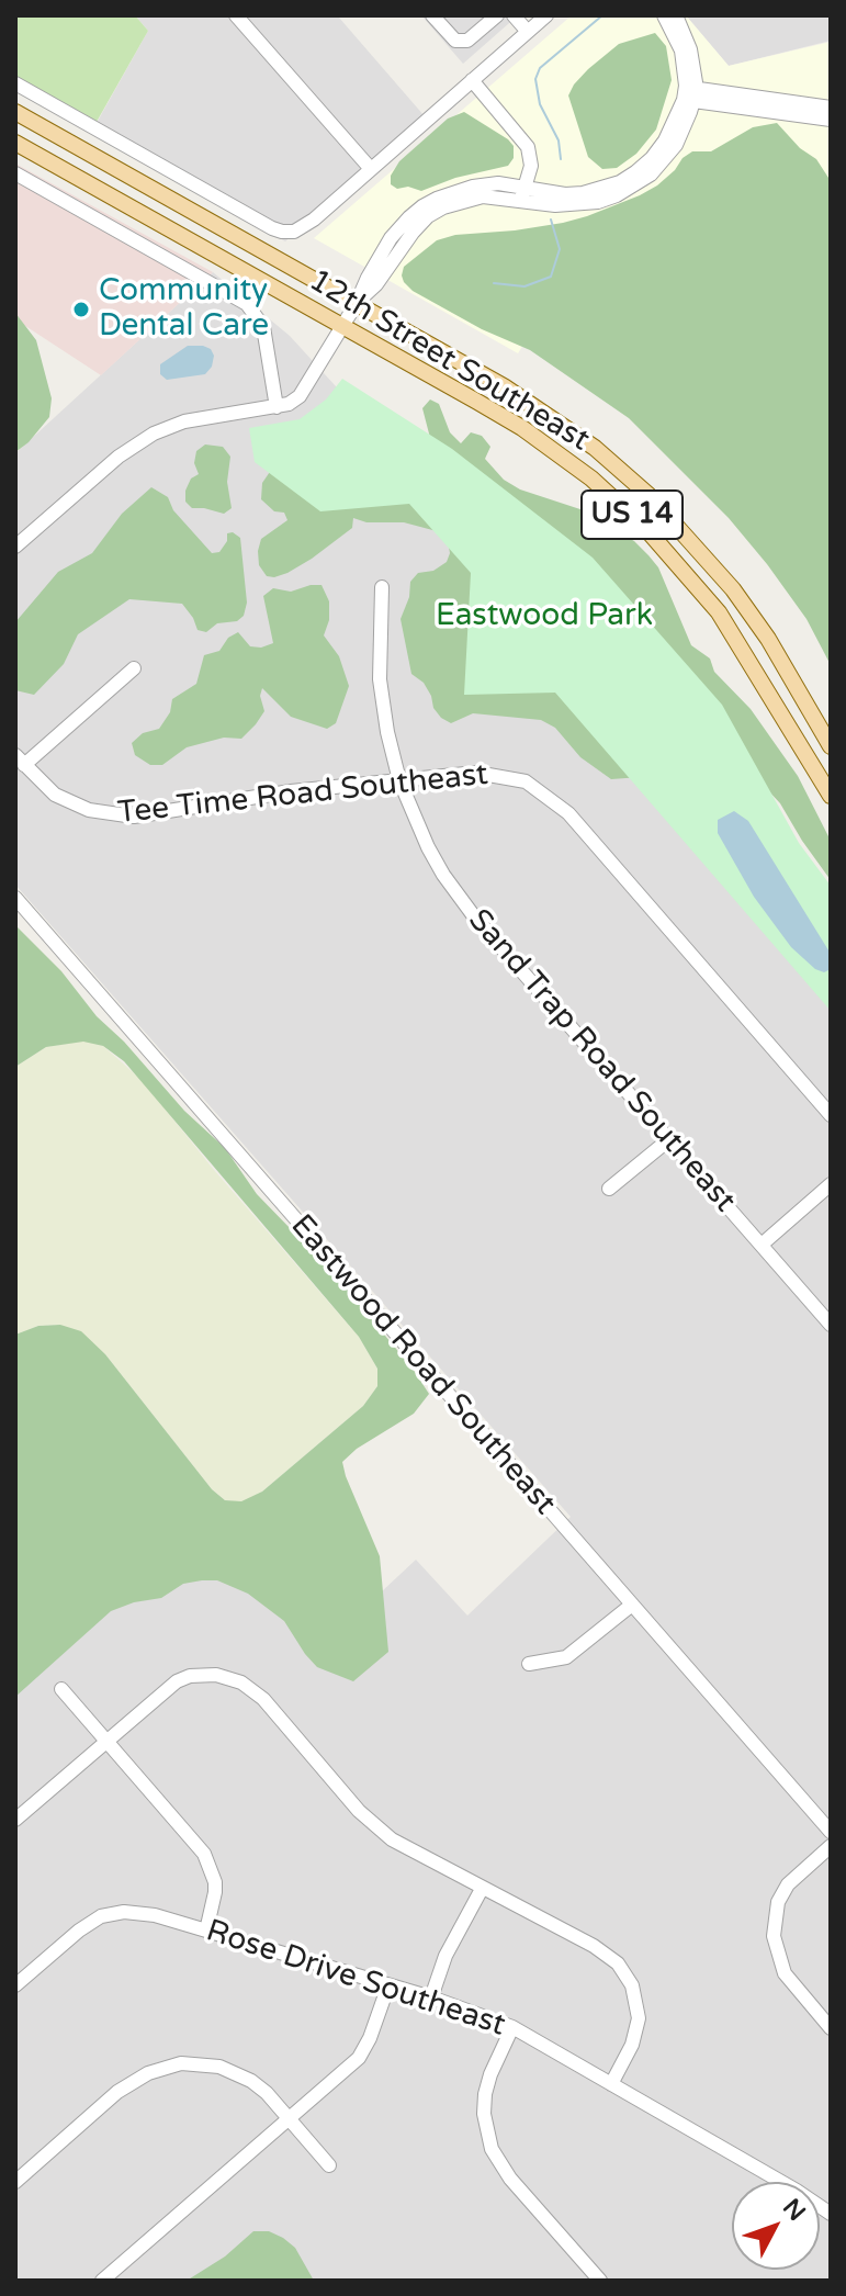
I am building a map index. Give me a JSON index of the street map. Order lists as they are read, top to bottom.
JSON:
{
  "streets": {
    "main road": ["12th Street Southeast", "US 14"],
    "street": [
      "Tee Time Road Southeast",
      "Sand Trap Road Southeast",
      "Eastwood Road Southeast",
      "Rose Drive Southeast"
    ]
  },
  "crossings": [
    ["Tee Time Road Southeast", "Sand Trap Road Southeast"]
  ],
  "parks": ["Eastwood Park"],
  "places": ["Community Dental Care"],
  "north": "top right"
}
